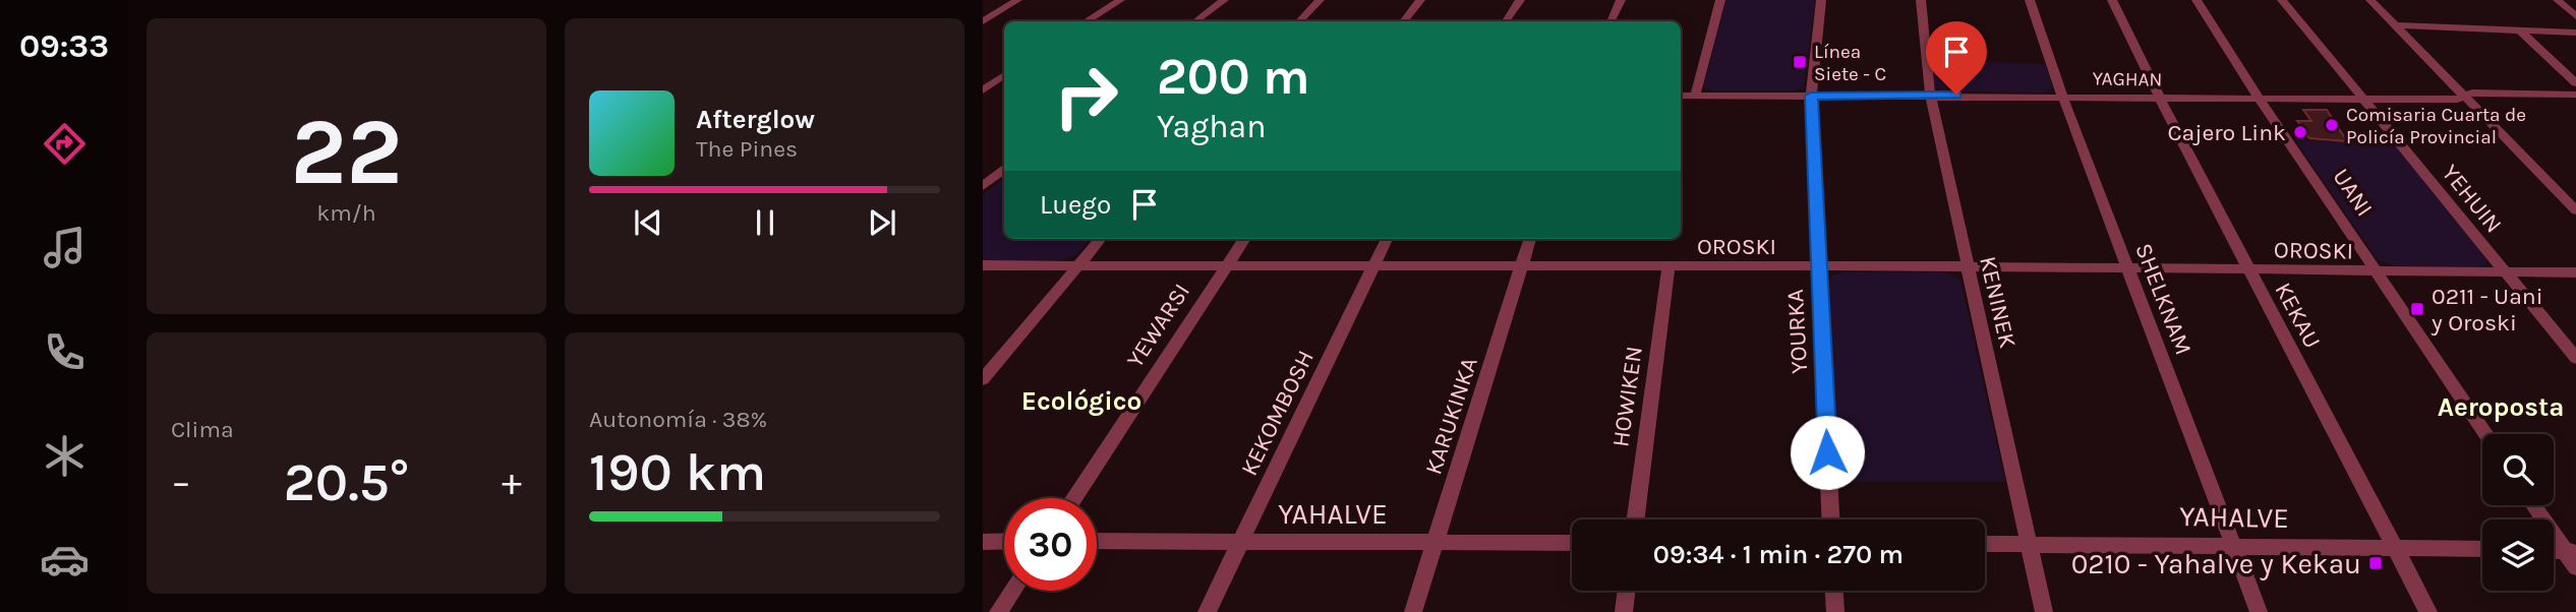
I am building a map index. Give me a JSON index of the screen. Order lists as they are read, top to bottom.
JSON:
{
  "streets": {
    "street": [
      "YAGHAN",
      "UANI",
      "YEHUIN",
      "OROSKI",
      "SHELKNAM",
      "KENINEK",
      "KEKAU",
      "YEWARSI",
      "YOURKA",
      "HOWIKEN",
      "KEKOMBOSH",
      "KARUKINKA",
      "YAHALVE"
    ]
  },
  "crossings": [
    ["YAGHAN", "UANI"],
    ["YAGHAN", "YEHUIN"],
    ["YAGHAN", "SHELKNAM"],
    ["YAGHAN", "KENINEK"],
    ["YAGHAN", "KEKAU"],
    ["YAGHAN", "YOURKA"],
    ["UANI", "OROSKI"],
    ["YEHUIN", "OROSKI"],
    ["OROSKI", "SHELKNAM"],
    ["OROSKI", "KENINEK"],
    ["OROSKI", "KEKAU"],
    ["OROSKI", "YEWARSI"],
    ["OROSKI", "YOURKA"],
    ["OROSKI", "HOWIKEN"],
    ["OROSKI", "KEKOMBOSH"],
    ["OROSKI", "KARUKINKA"],
    ["SHELKNAM", "YAHALVE"],
    ["KENINEK", "YAHALVE"],
    ["KEKAU", "YAHALVE"],
    ["KEKOMBOSH", "YAHALVE"],
    ["KARUKINKA", "YAHALVE"]
  ],
  "districts": ["Ecológico", "Aeroposta"],
  "places": {
    "transit": ["Línea Siete - C", "0211 - Uani y Oroski", "0210 - Yahalve y Kekau"],
    "other": ["Comisaria Cuarta de Policía Provincial", "Cajero Link"]
  },
  "page": {
    "tabs": "09:33",
    "tile": [
      ["22", "km/h"],
      "Clima",
      ["Autonomía · 38%", "190 km"]
    ],
    "turn": ["200 m", "Yaghan"],
    "song": ["Afterglow", "The Pines"],
    "then": "Luego",
    "heat": ["−", "20.5°", "+"],
    "limit": "30",
    "trip": "09:34 · 1 min · 270 m"
  }
}
